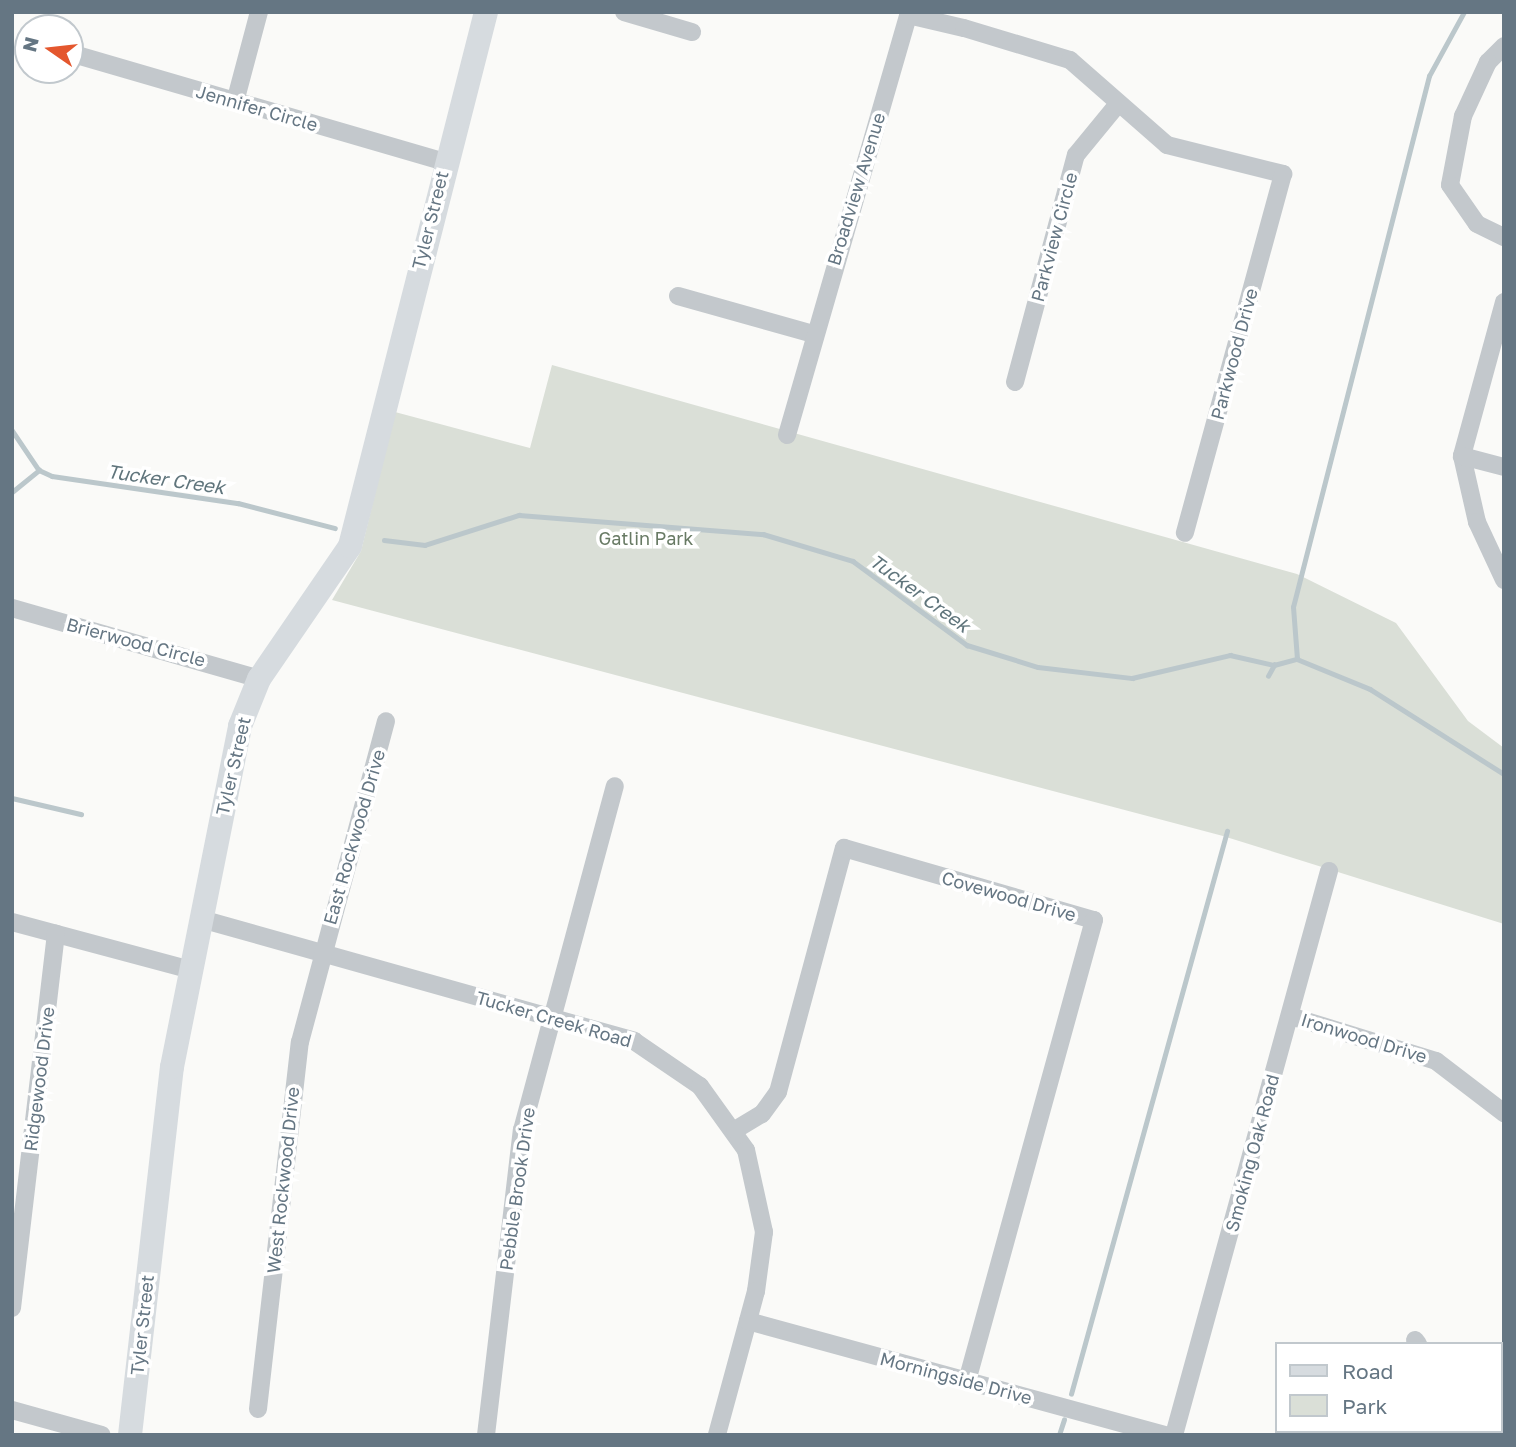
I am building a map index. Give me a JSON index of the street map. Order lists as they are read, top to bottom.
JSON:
{
  "streets": {
    "street": [
      "Jennifer Circle",
      "Broadview Avenue",
      "Tyler Street",
      "Parkview Circle",
      "Parkwood Drive",
      "Brierwood Circle",
      "East Rockwood Drive",
      "Covewood Drive",
      "Tucker Creek Road",
      "Ironwood Drive",
      "Ridgewood Drive",
      "Smoking Oak Road",
      "West Rockwood Drive",
      "Pebble Brook Drive",
      "Morningside Drive"
    ]
  },
  "crossings": [
    ["Jennifer Circle", "Tyler Street"],
    ["Tyler Street", "Brierwood Circle"],
    ["Tyler Street", "Tucker Creek Road"],
    ["Parkview Circle", "Parkwood Drive"],
    ["East Rockwood Drive", "Tucker Creek Road"],
    ["East Rockwood Drive", "West Rockwood Drive"],
    ["Covewood Drive", "Tucker Creek Road"],
    ["Covewood Drive", "Morningside Drive"],
    ["Tucker Creek Road", "West Rockwood Drive"],
    ["Tucker Creek Road", "Pebble Brook Drive"],
    ["Tucker Creek Road", "Morningside Drive"],
    ["Ironwood Drive", "Smoking Oak Road"]
  ],
  "water": ["Tucker Creek"],
  "parks": ["Gatlin Park"],
  "legend": ["Road", "Park"],
  "north": "left"
}
